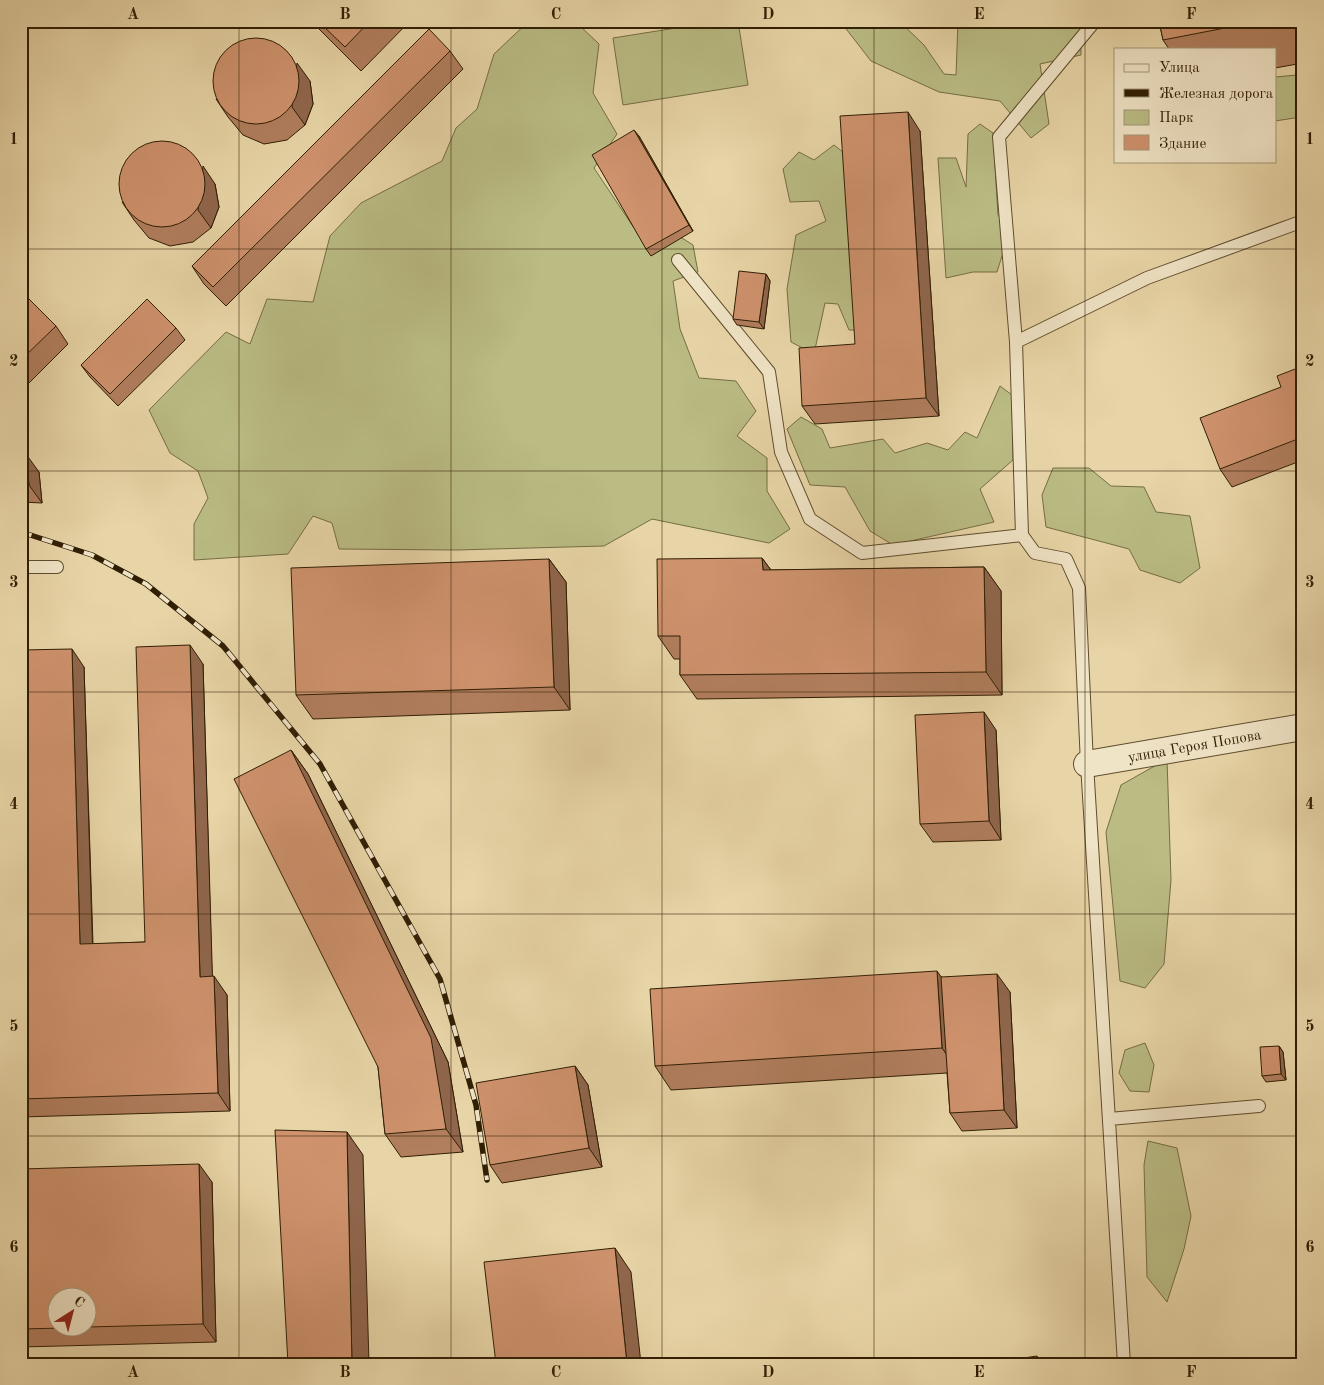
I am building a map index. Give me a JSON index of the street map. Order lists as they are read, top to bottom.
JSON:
{
  "streets": {
    "street": ["улица Героя Попова"]
  },
  "legend": [
    "Улица",
    "Железная дорога",
    "Парк",
    "Здание"
  ],
  "north": "top right",
  "grid": {
    "columns": [
      "A",
      "B",
      "C",
      "D",
      "E",
      "F"
    ],
    "rows": [
      "1",
      "2",
      "3",
      "4",
      "5",
      "6"
    ]
  }
}
